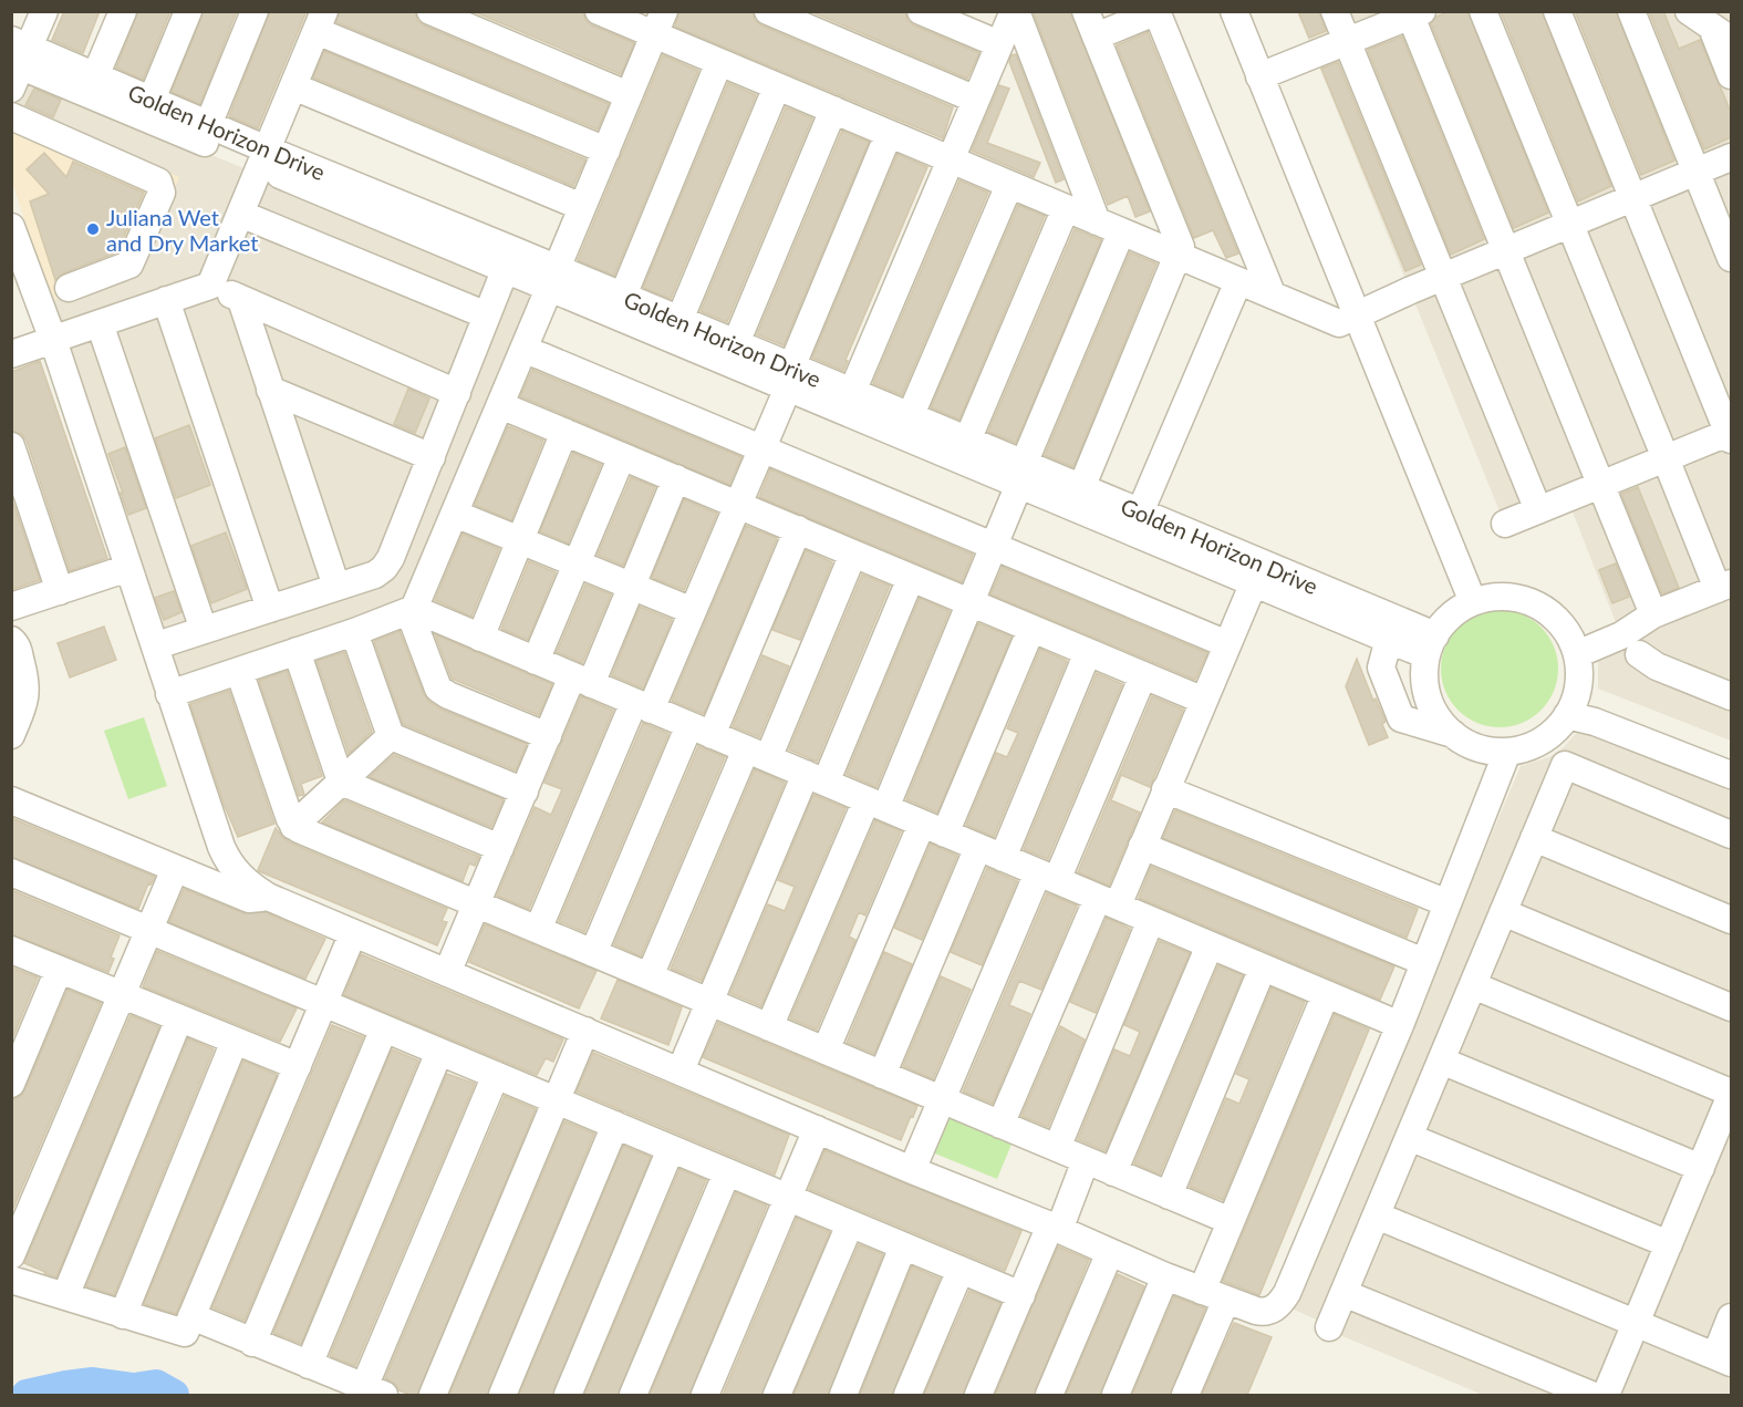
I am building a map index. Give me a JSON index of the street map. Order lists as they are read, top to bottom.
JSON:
{
  "streets": {
    "street": ["Golden Horizon Drive"]
  },
  "places": ["Juliana Wet and Dry Market"]
}
